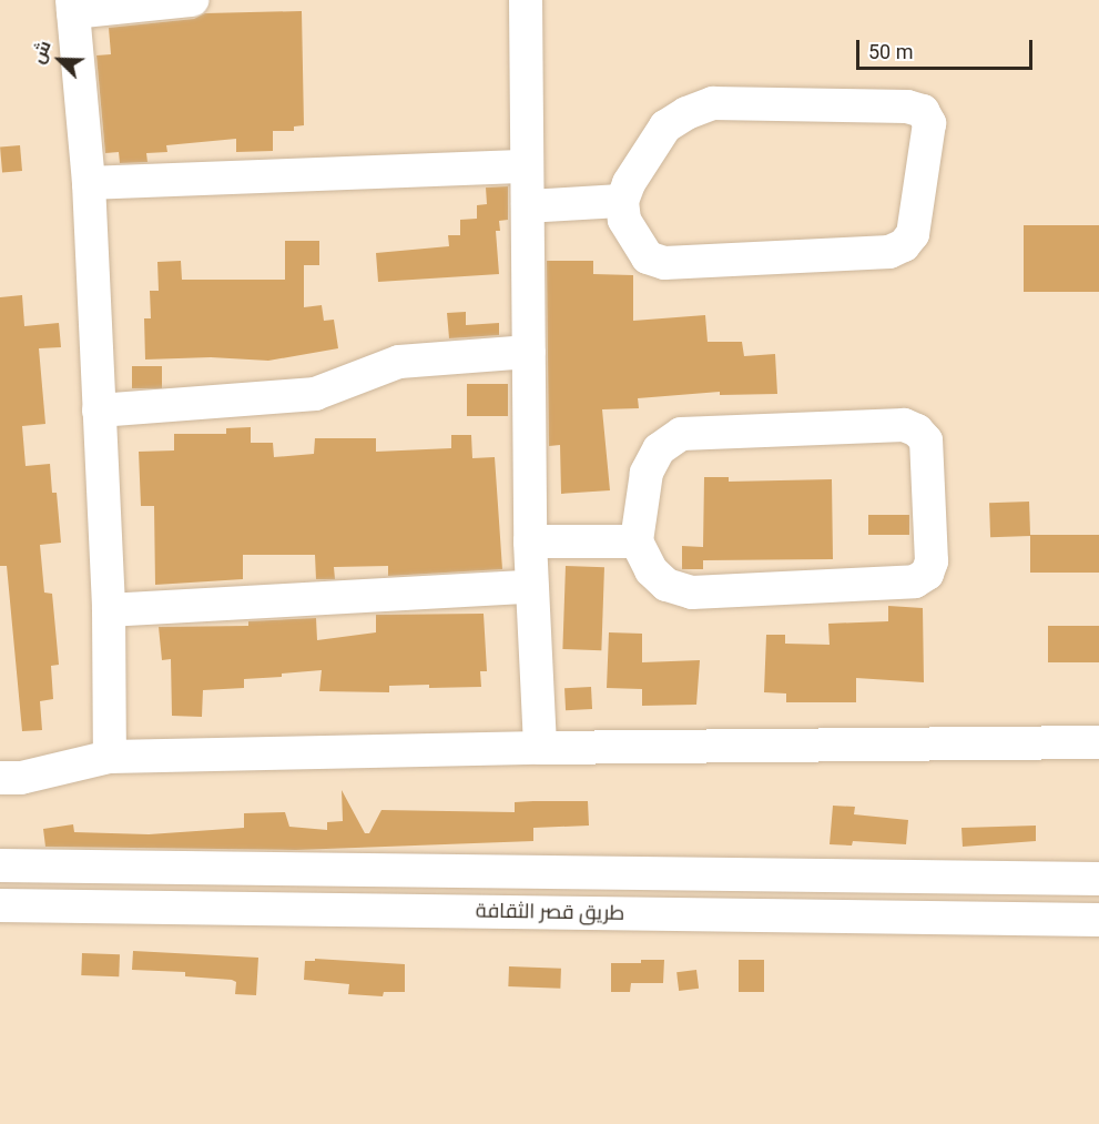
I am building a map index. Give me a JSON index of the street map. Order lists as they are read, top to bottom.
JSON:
{
  "streets": {
    "street": ["طريق قصر الثقافة"]
  },
  "scale_bar": "50 m",
  "north": "top left"
}
